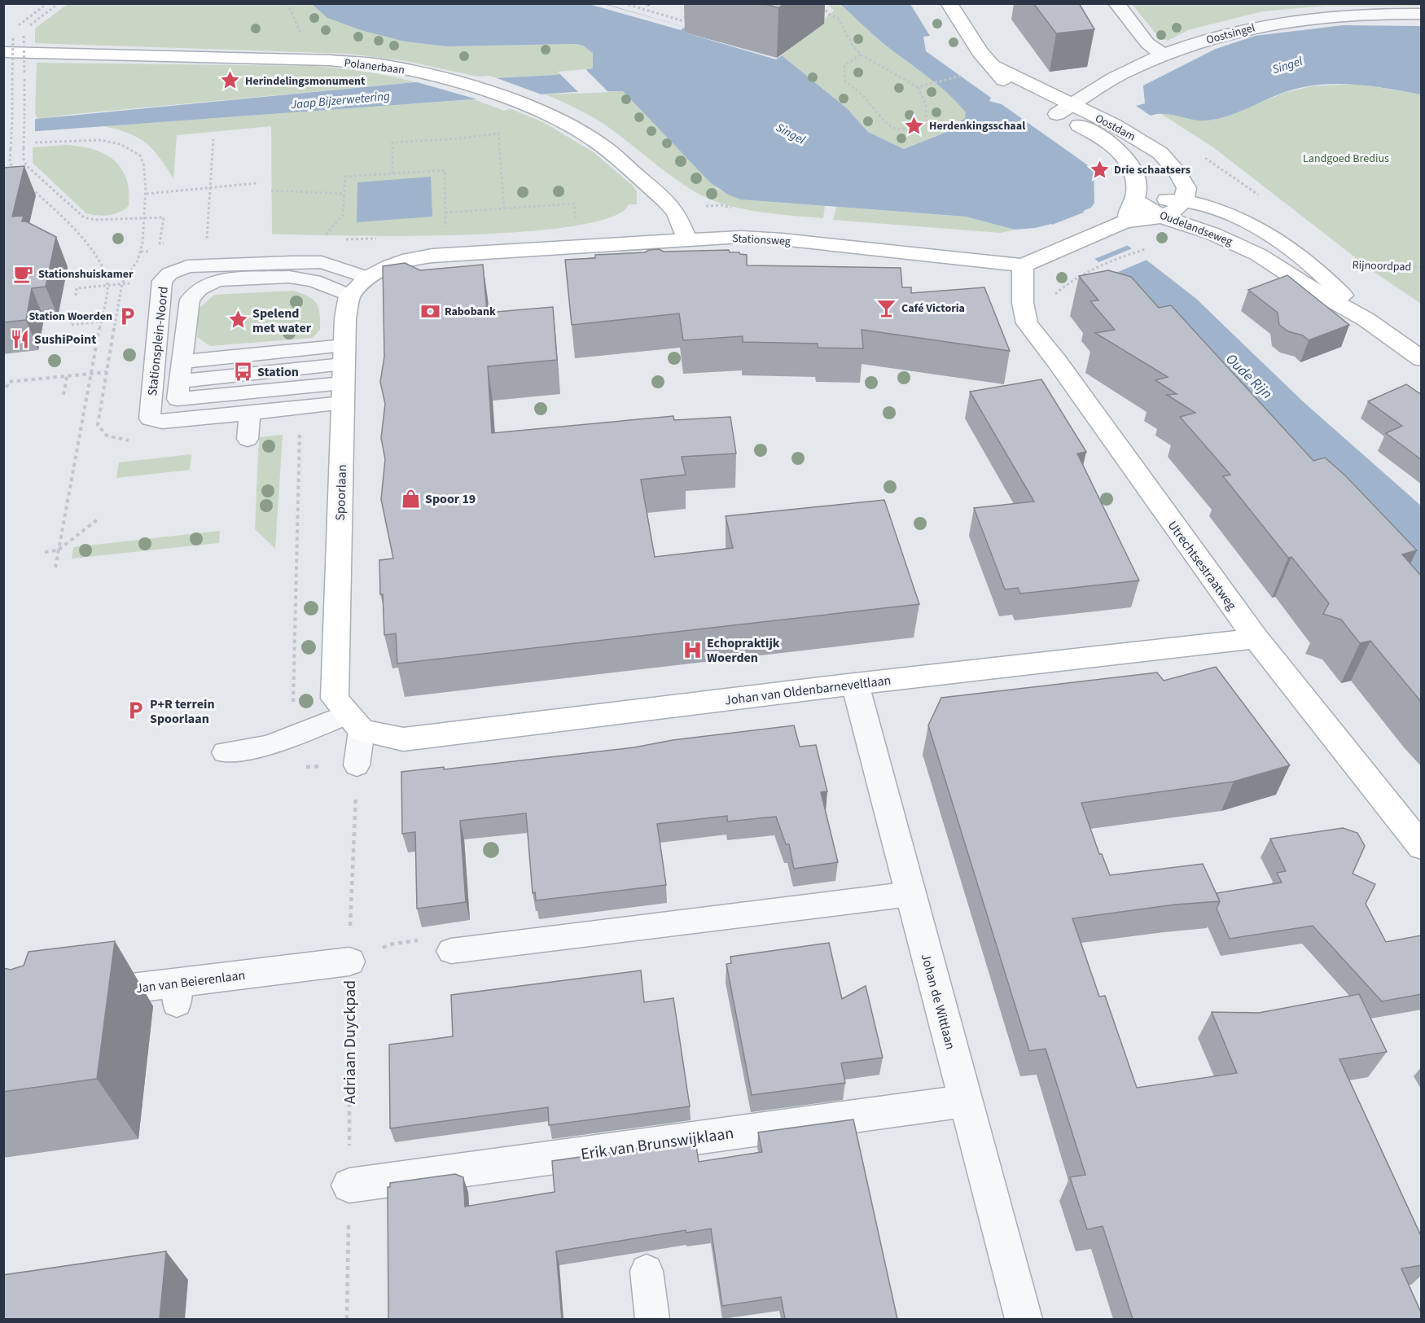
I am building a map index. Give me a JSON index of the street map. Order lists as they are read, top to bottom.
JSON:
{
  "streets": {
    "main road": [
      "Polanerbaan",
      "Oostdam",
      "Oudelandseweg",
      "Stationsweg",
      "Spoorlaan",
      "Utrechtsestraatweg",
      "Johan van Oldenbarneveltlaan"
    ],
    "street": [
      "Oostsingel",
      "Jan van Beierenlaan",
      "Johan de Wittlaan",
      "Erik van Brunswijklaan"
    ],
    "lane": ["Stationsplein-Noord"],
    "path": ["Rijnoordpad", "Adriaan Duyckpad"]
  },
  "crossings": [
    ["Oostsingel", "Oostdam"],
    ["Polanerbaan", "Stationsweg"],
    ["Oostdam", "Oudelandseweg"],
    ["Oudelandseweg", "Stationsweg"],
    ["Stationsweg", "Stationsplein-Noord"],
    ["Stationsweg", "Utrechtsestraatweg"],
    ["Stationsplein-Noord", "Spoorlaan"],
    ["Spoorlaan", "Johan van Oldenbarneveltlaan"],
    ["Utrechtsestraatweg", "Johan van Oldenbarneveltlaan"],
    ["Johan van Oldenbarneveltlaan", "Johan de Wittlaan"],
    ["Jan van Beierenlaan", "Adriaan Duyckpad"],
    ["Johan de Wittlaan", "Erik van Brunswijklaan"],
    ["Adriaan Duyckpad", "Erik van Brunswijklaan"]
  ],
  "water": ["Singel", "Jaap Bijzerwetering", "Oude Rijn"],
  "parks": ["Landgoed Bredius"],
  "places": {
    "place": [
      "Herindelingsmonument",
      "Herdenkingsschaal",
      "Drie schaatsers",
      "Spelend met water"
    ],
    "cafe": ["Stationshuiskamer"],
    "bar": ["Café Victoria"],
    "bank": ["Rabobank"],
    "parking": ["Station Woerden", "P+R terrein Spoorlaan"],
    "restaurant": ["SushiPoint"],
    "bus stop": ["Station"],
    "shop": ["Spoor 19"],
    "hospital": ["Echopraktijk Woerden"]
  }
}
